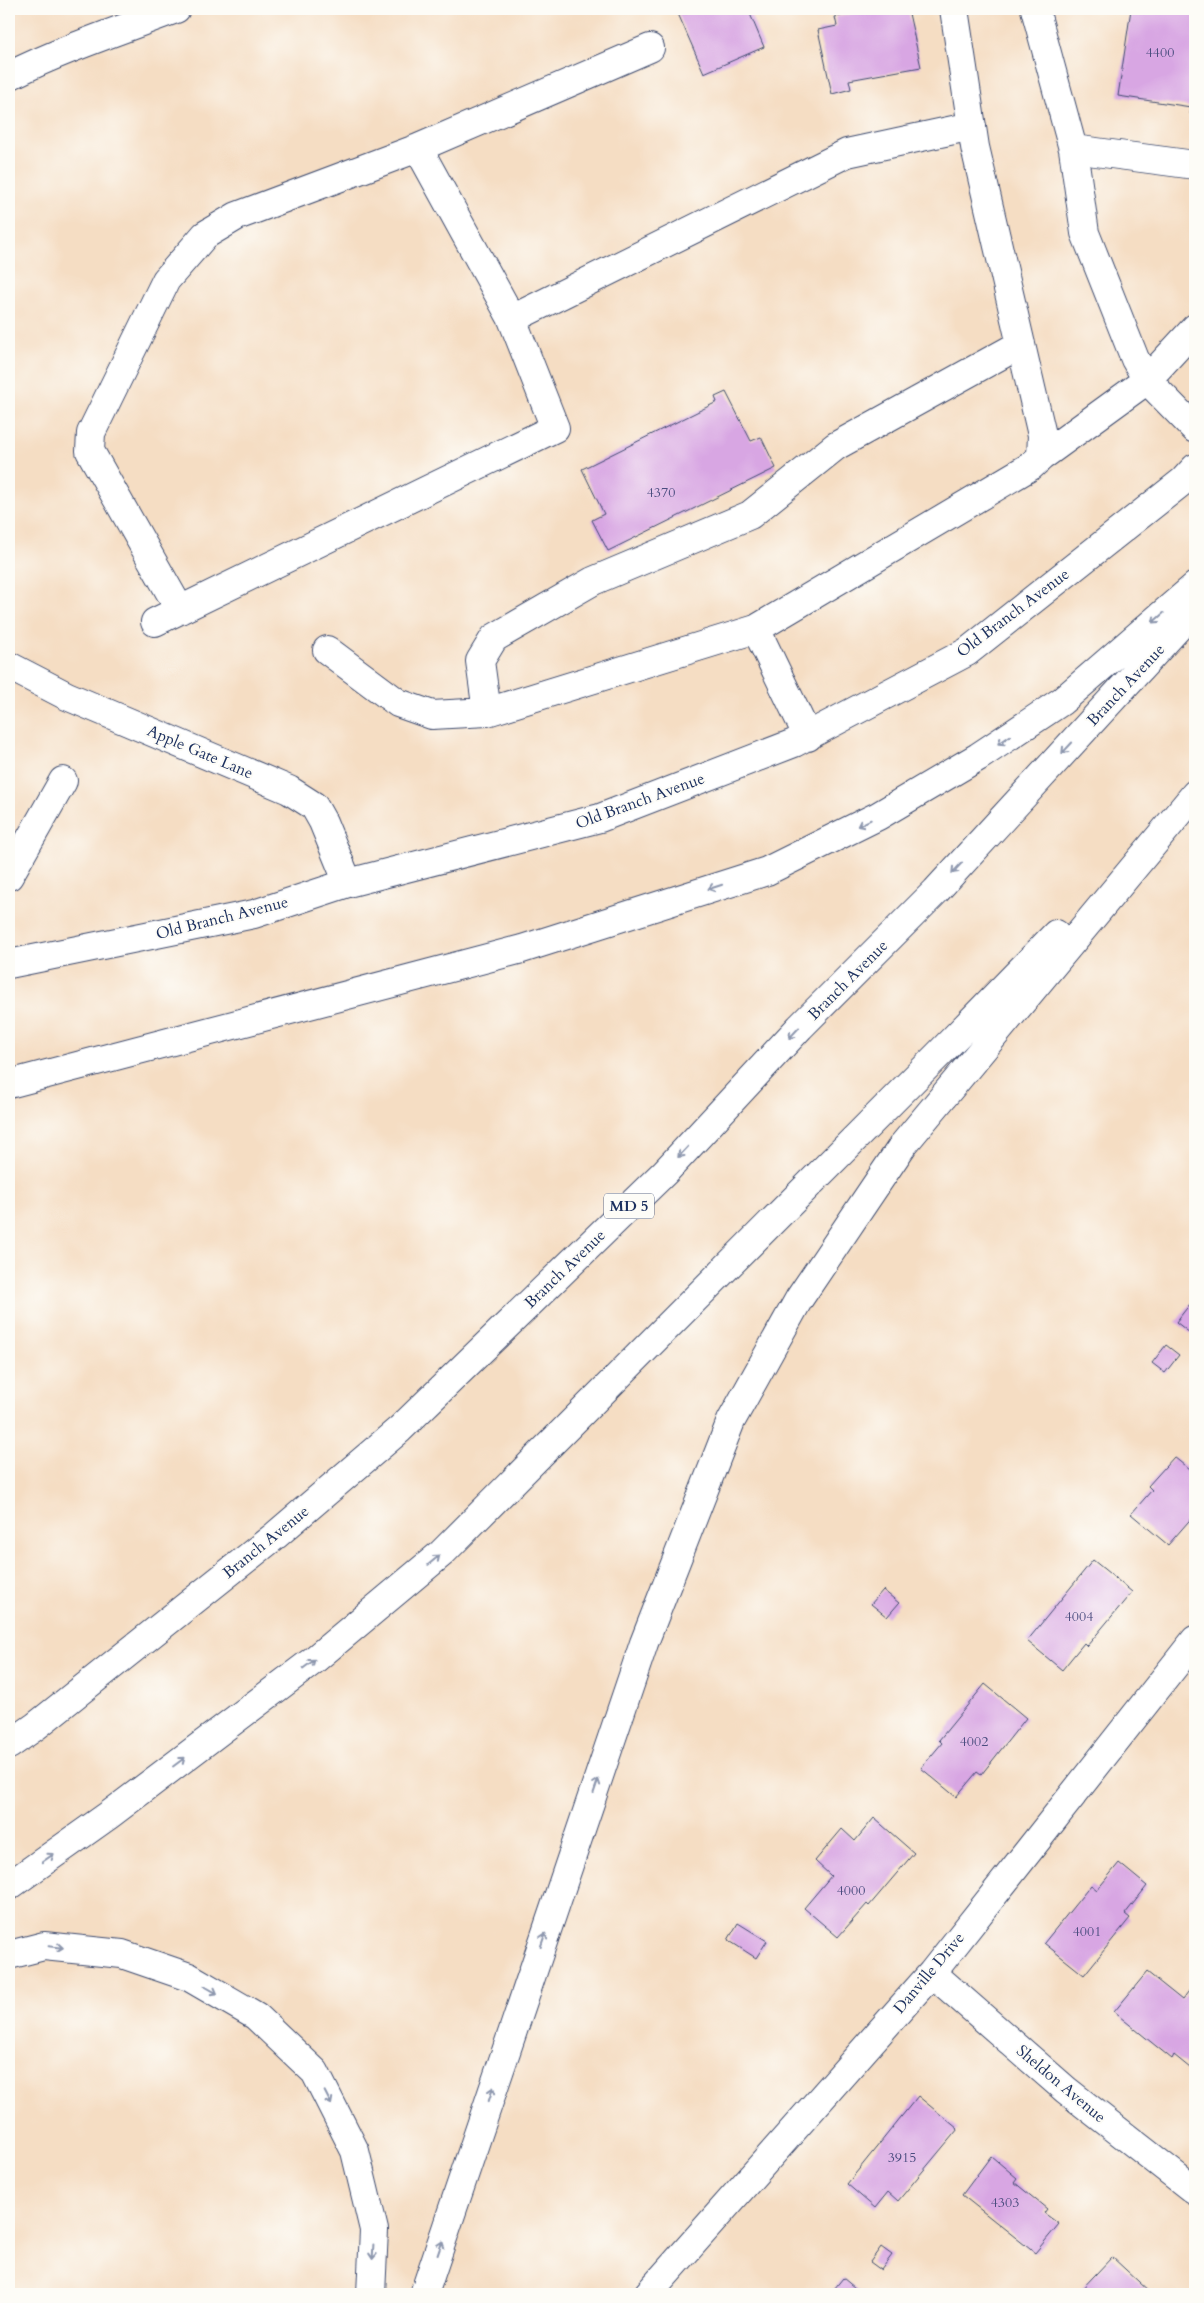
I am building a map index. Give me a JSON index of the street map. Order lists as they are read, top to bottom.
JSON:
{
  "streets": {
    "main road": [
      "Old Branch Avenue",
      "Branch Avenue",
      "Apple Gate Lane",
      "MD 5",
      "Danville Drive",
      "Sheldon Avenue"
    ]
  },
  "crossings": [
    ["Old Branch Avenue", "Apple Gate Lane"],
    ["Danville Drive", "Sheldon Avenue"]
  ],
  "house_numbers": [
    "4400",
    "4370",
    "4004",
    "4002",
    "4000",
    "4001",
    "3915",
    "4303"
  ]
}
